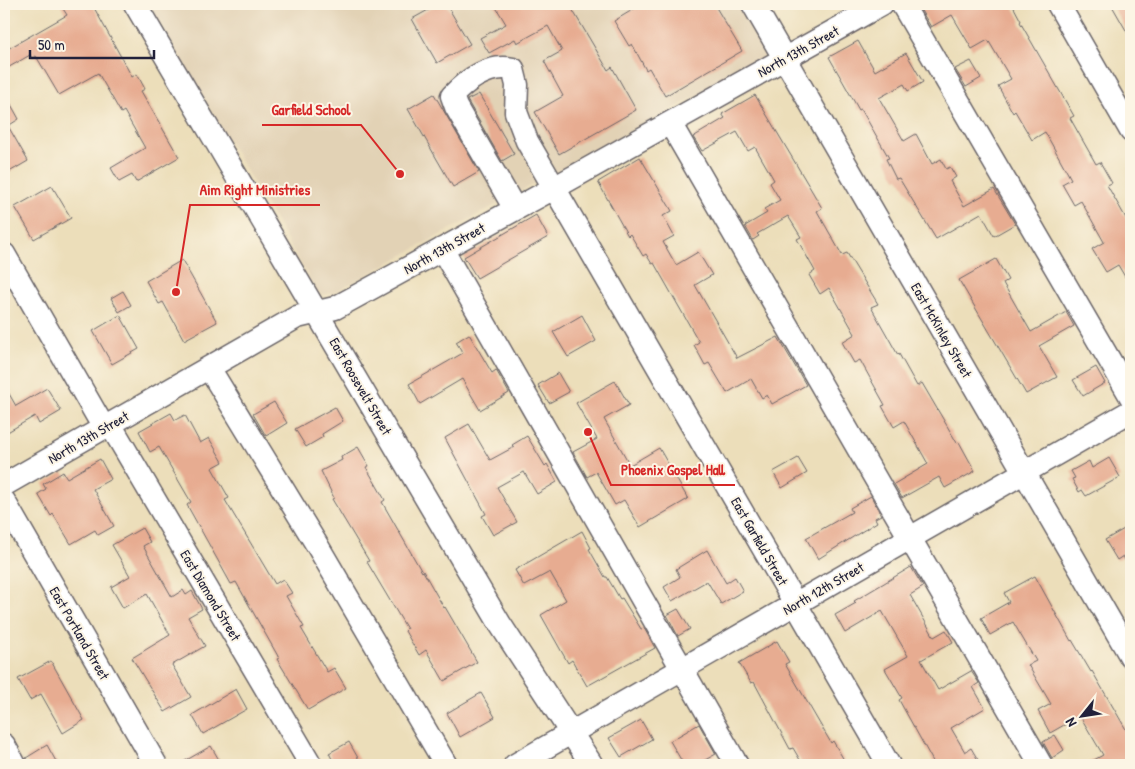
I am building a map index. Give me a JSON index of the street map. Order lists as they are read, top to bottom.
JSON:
{
  "streets": {
    "street": [
      "North 13th Street",
      "East McKinley Street",
      "East Roosevelt Street",
      "East Garfield Street",
      "North 12th Street",
      "East Diamond Street",
      "East Portland Street"
    ]
  },
  "crossings": [
    ["North 13th Street", "East McKinley Street"],
    ["North 13th Street", "East Roosevelt Street"],
    ["North 13th Street", "East Garfield Street"],
    ["North 13th Street", "East Diamond Street"],
    ["East McKinley Street", "North 12th Street"],
    ["East Roosevelt Street", "North 12th Street"],
    ["East Garfield Street", "North 12th Street"]
  ],
  "places": ["Garfield School", "Aim Right Ministries", "Phoenix Gospel Hall"],
  "scale_bar": "50 m",
  "north": "bottom left"
}
